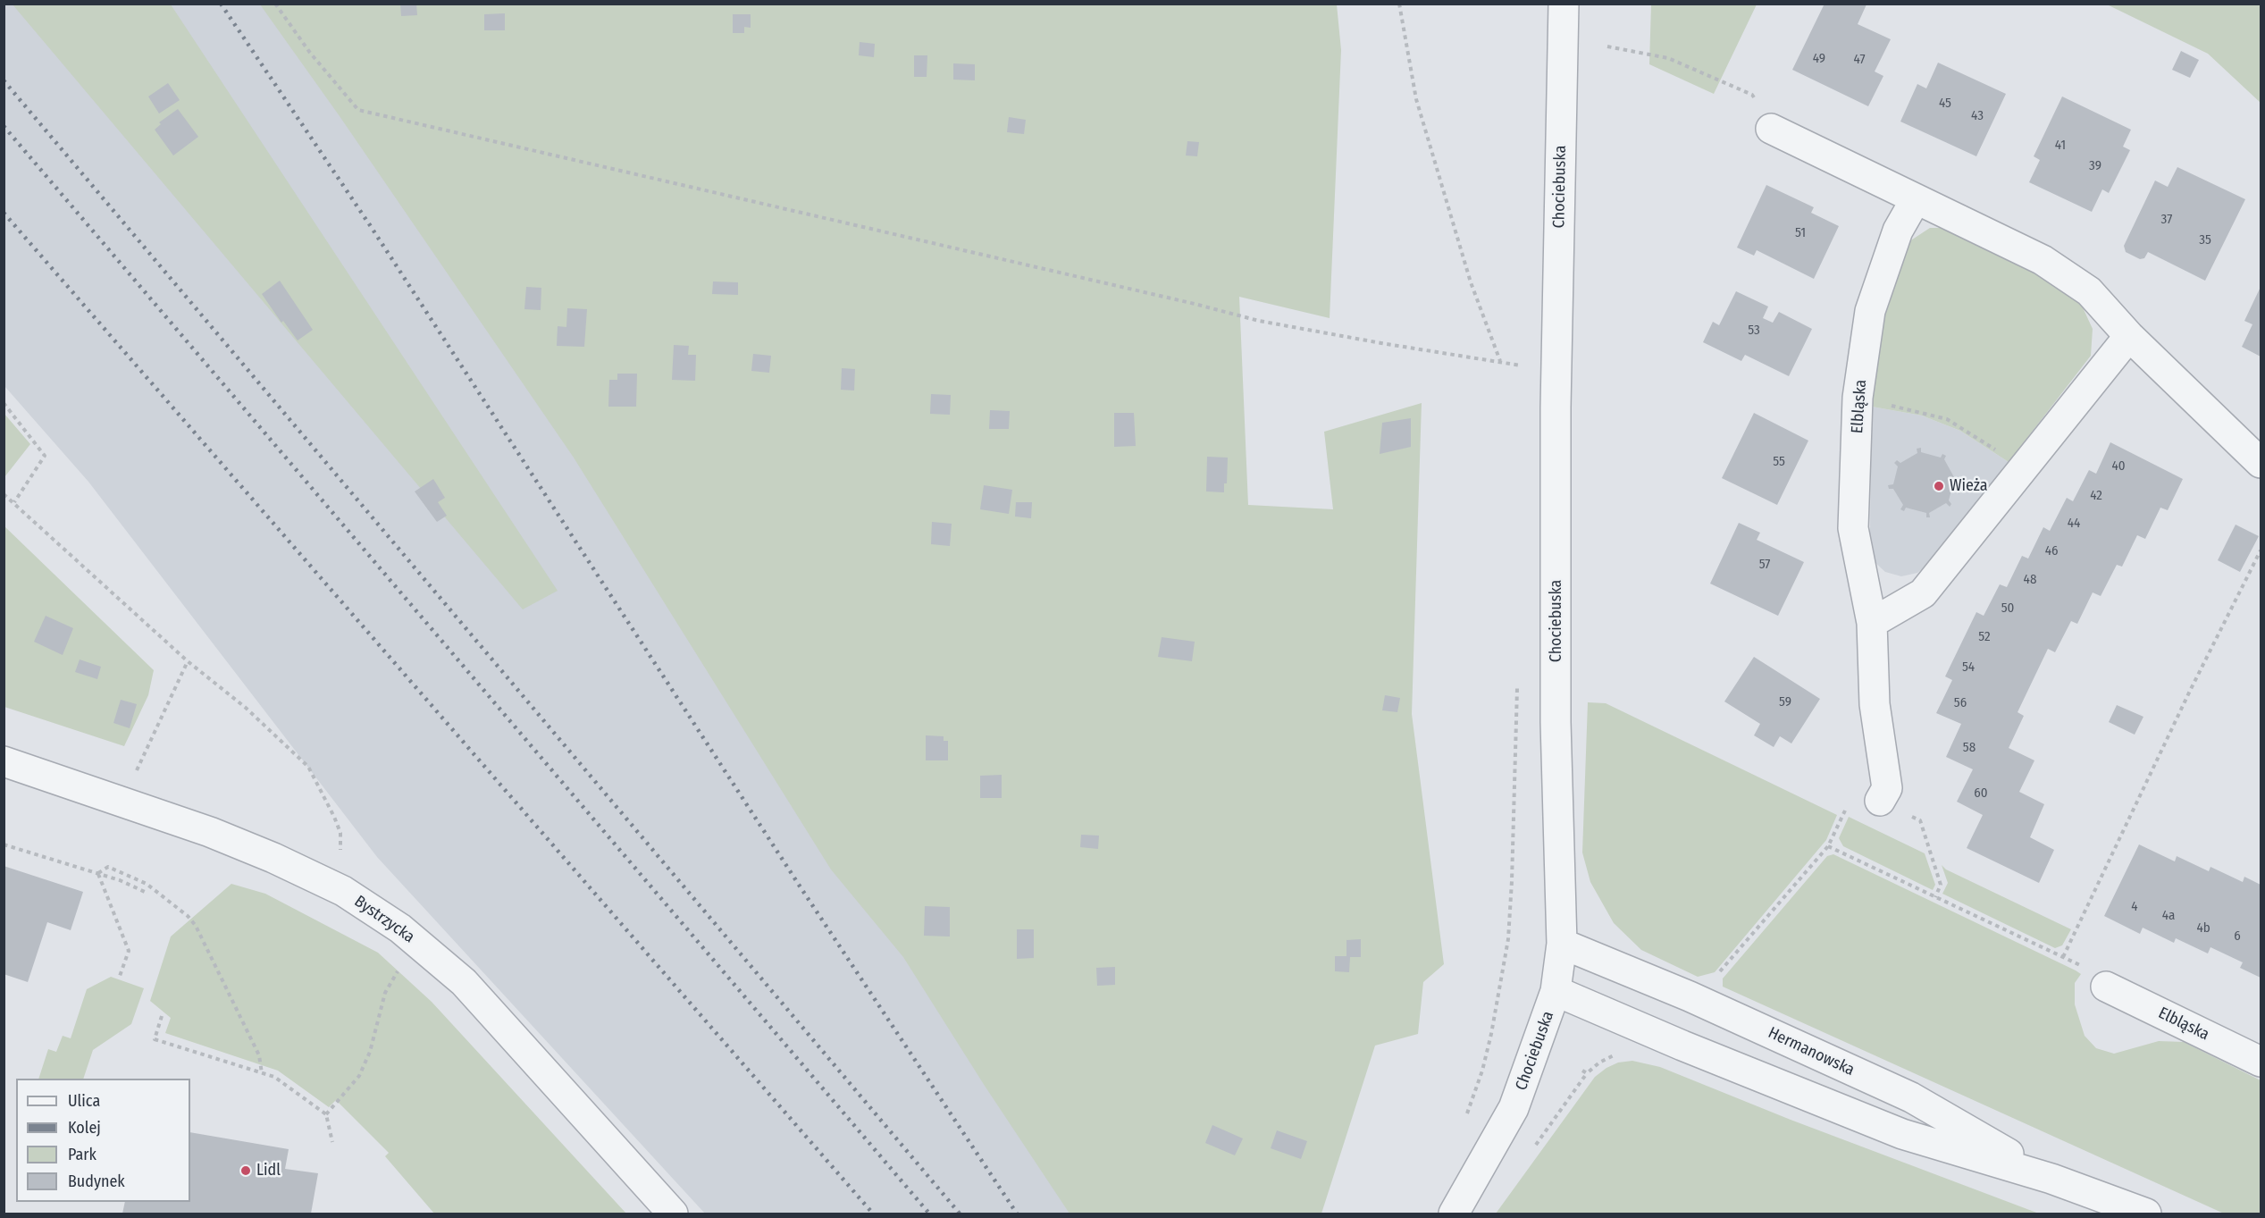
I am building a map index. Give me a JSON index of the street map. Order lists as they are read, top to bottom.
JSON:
{
  "streets": {
    "street": [
      "Chociebuska",
      "Elbląska",
      "Bystrzycka",
      "Hermanowska"
    ]
  },
  "crossings": [
    ["Chociebuska", "Hermanowska"]
  ],
  "places": ["Wieża", "Lidl"],
  "house_numbers": [
    "49",
    "47",
    "45",
    "43",
    "41",
    "39",
    "37",
    "51",
    "35",
    "53",
    "55",
    "40",
    "42",
    "44",
    "46",
    "57",
    "48",
    "50",
    "52",
    "54",
    "59",
    "56",
    "58",
    "60",
    "4",
    "4a",
    "4b",
    "6"
  ],
  "legend": [
    "Ulica",
    "Kolej",
    "Park",
    "Budynek"
  ]
}
